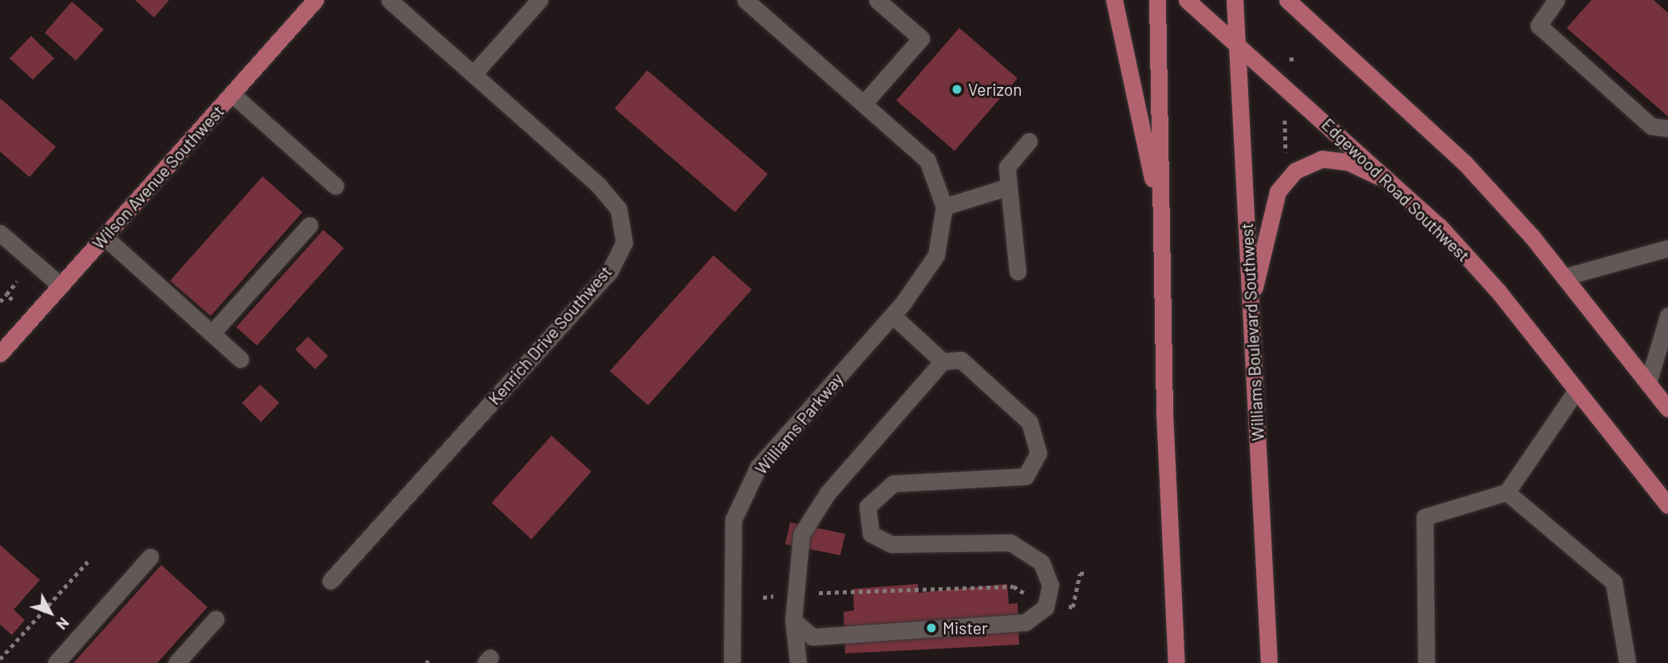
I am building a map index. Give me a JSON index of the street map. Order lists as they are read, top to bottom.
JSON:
{
  "streets": {
    "main road": ["Wilson Avenue Southwest", "Edgewood Road Southwest", "Williams Boulevard Southwest"],
    "street": ["Kenrich Drive Southwest", "Williams Parkway"]
  },
  "crossings": [
    ["Edgewood Road Southwest", "Williams Boulevard Southwest"]
  ],
  "places": ["Verizon", "Mister"],
  "north": "bottom right"
}
